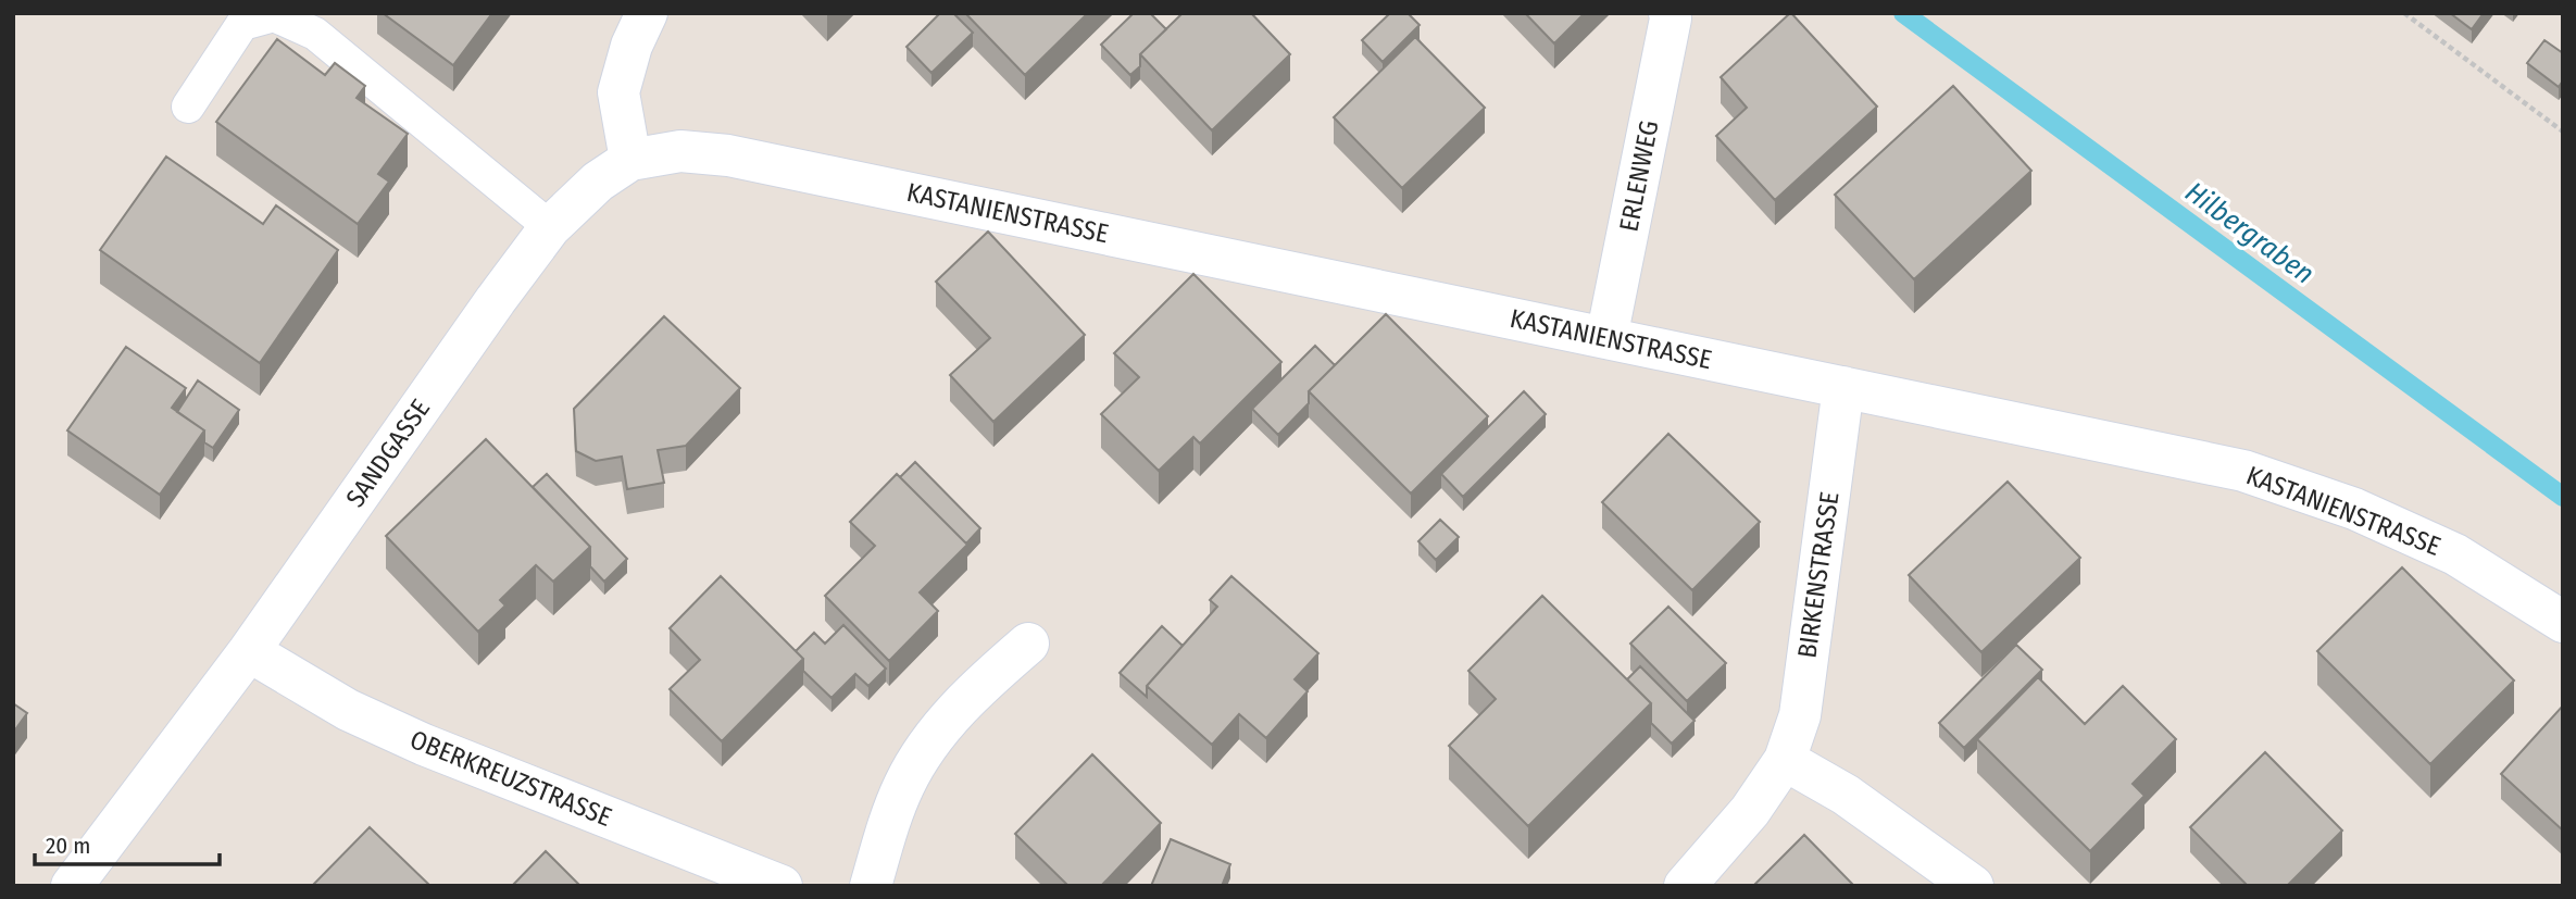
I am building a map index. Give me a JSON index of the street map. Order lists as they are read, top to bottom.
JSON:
{
  "streets": {
    "street": [
      "ERLENWEG",
      "KASTANIENSTRASSE",
      "SANDGASSE",
      "BIRKENSTRASSE",
      "OBERKREUZSTRASSE"
    ]
  },
  "crossings": [
    ["ERLENWEG", "KASTANIENSTRASSE"],
    ["KASTANIENSTRASSE", "SANDGASSE"],
    ["KASTANIENSTRASSE", "BIRKENSTRASSE"],
    ["SANDGASSE", "OBERKREUZSTRASSE"]
  ],
  "water": ["Hilbergraben"],
  "scale_bar": "20 m"
}
